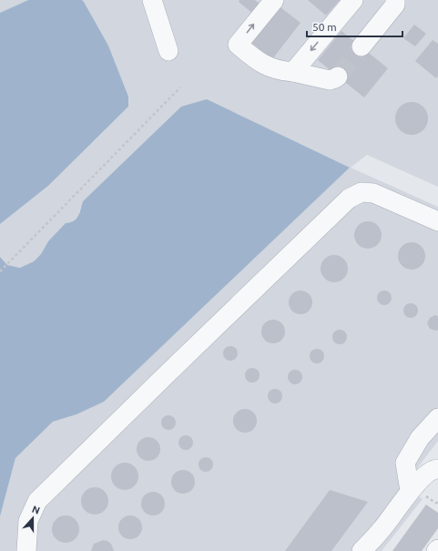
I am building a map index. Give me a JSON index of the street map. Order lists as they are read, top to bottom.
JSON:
{
  "scale_bar": "50 m",
  "north": "top"
}
